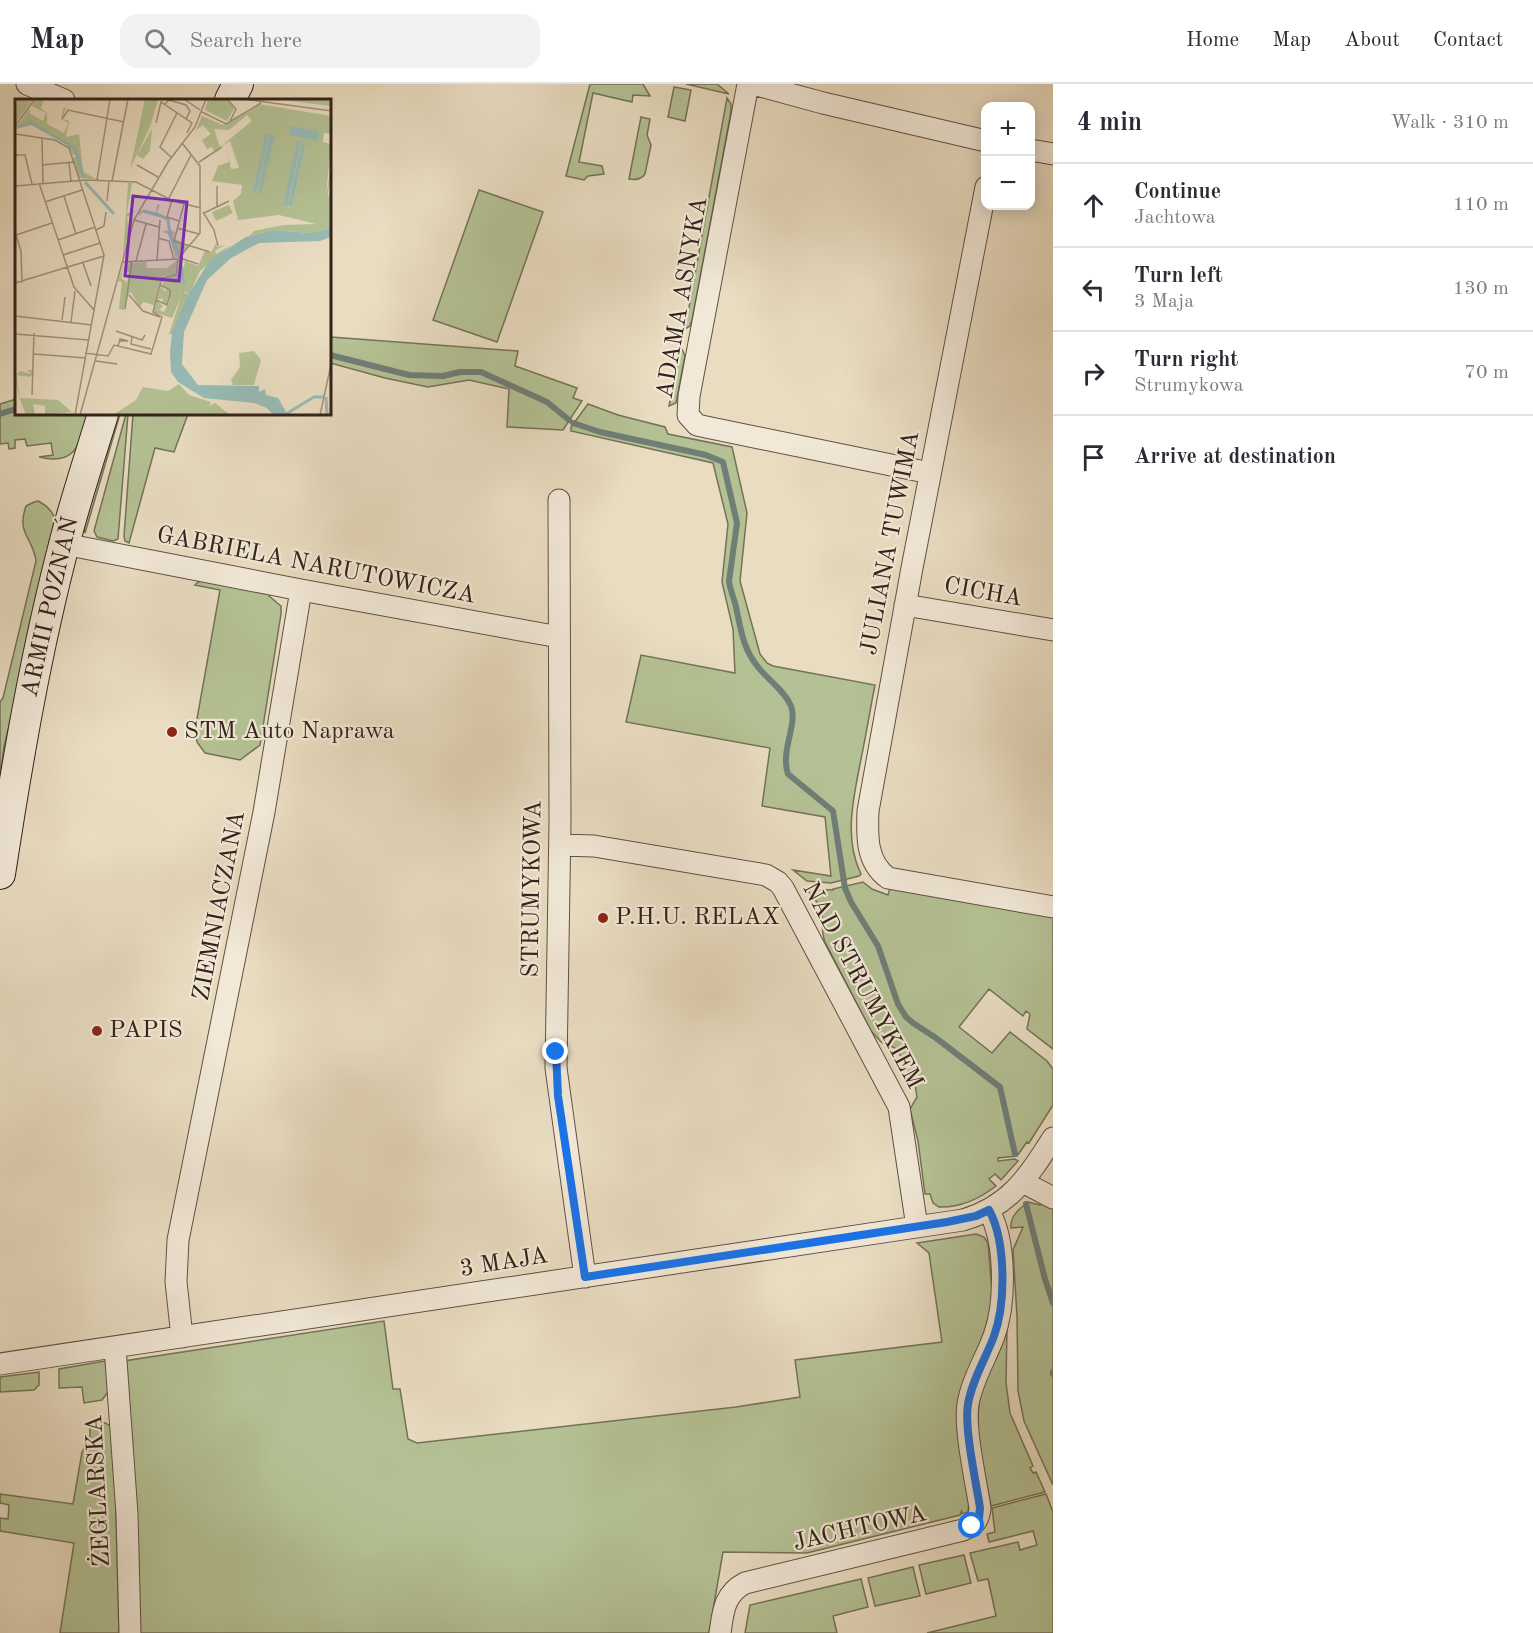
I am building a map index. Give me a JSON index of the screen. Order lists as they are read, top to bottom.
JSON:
{
  "streets": {
    "main road": ["ARMII POZNAŃ"],
    "street": [
      "ADAMA ASNYKA",
      "JULIANA TUWIMA",
      "GABRIELA NARUTOWICZA",
      "CICHA",
      "STRUMYKOWA",
      "ZIEMNIACZANA",
      "NAD STRUMYKIEM",
      "3 MAJA",
      "ŻEGLARSKA",
      "JACHTOWA"
    ]
  },
  "crossings": [
    ["ADAMA ASNYKA", "JULIANA TUWIMA"],
    ["JULIANA TUWIMA", "CICHA"],
    ["GABRIELA NARUTOWICZA", "ARMII POZNAŃ"],
    ["GABRIELA NARUTOWICZA", "STRUMYKOWA"],
    ["GABRIELA NARUTOWICZA", "ZIEMNIACZANA"],
    ["STRUMYKOWA", "NAD STRUMYKIEM"],
    ["STRUMYKOWA", "3 MAJA"],
    ["ZIEMNIACZANA", "3 MAJA"],
    ["NAD STRUMYKIEM", "3 MAJA"],
    ["3 MAJA", "ŻEGLARSKA"],
    ["3 MAJA", "JACHTOWA"]
  ],
  "places": ["STM Auto Naprawa", "P.H.U. RELAX", "PAPIS"],
  "page": {
    "header": "Map",
    "search": "Search here",
    "nav": [
      "Home",
      "Map",
      "About",
      "Contact"
    ],
    "heading": ["4 min", "Walk · 310 m"],
    "map_buttons": ["+", "−"],
    "list": [
      ["Continue", "Jachtowa", "110 m"],
      ["Turn left", "3 Maja", "130 m"],
      ["Turn right", "Strumykowa", "70 m"],
      "Arrive at destination"
    ]
  }
}
